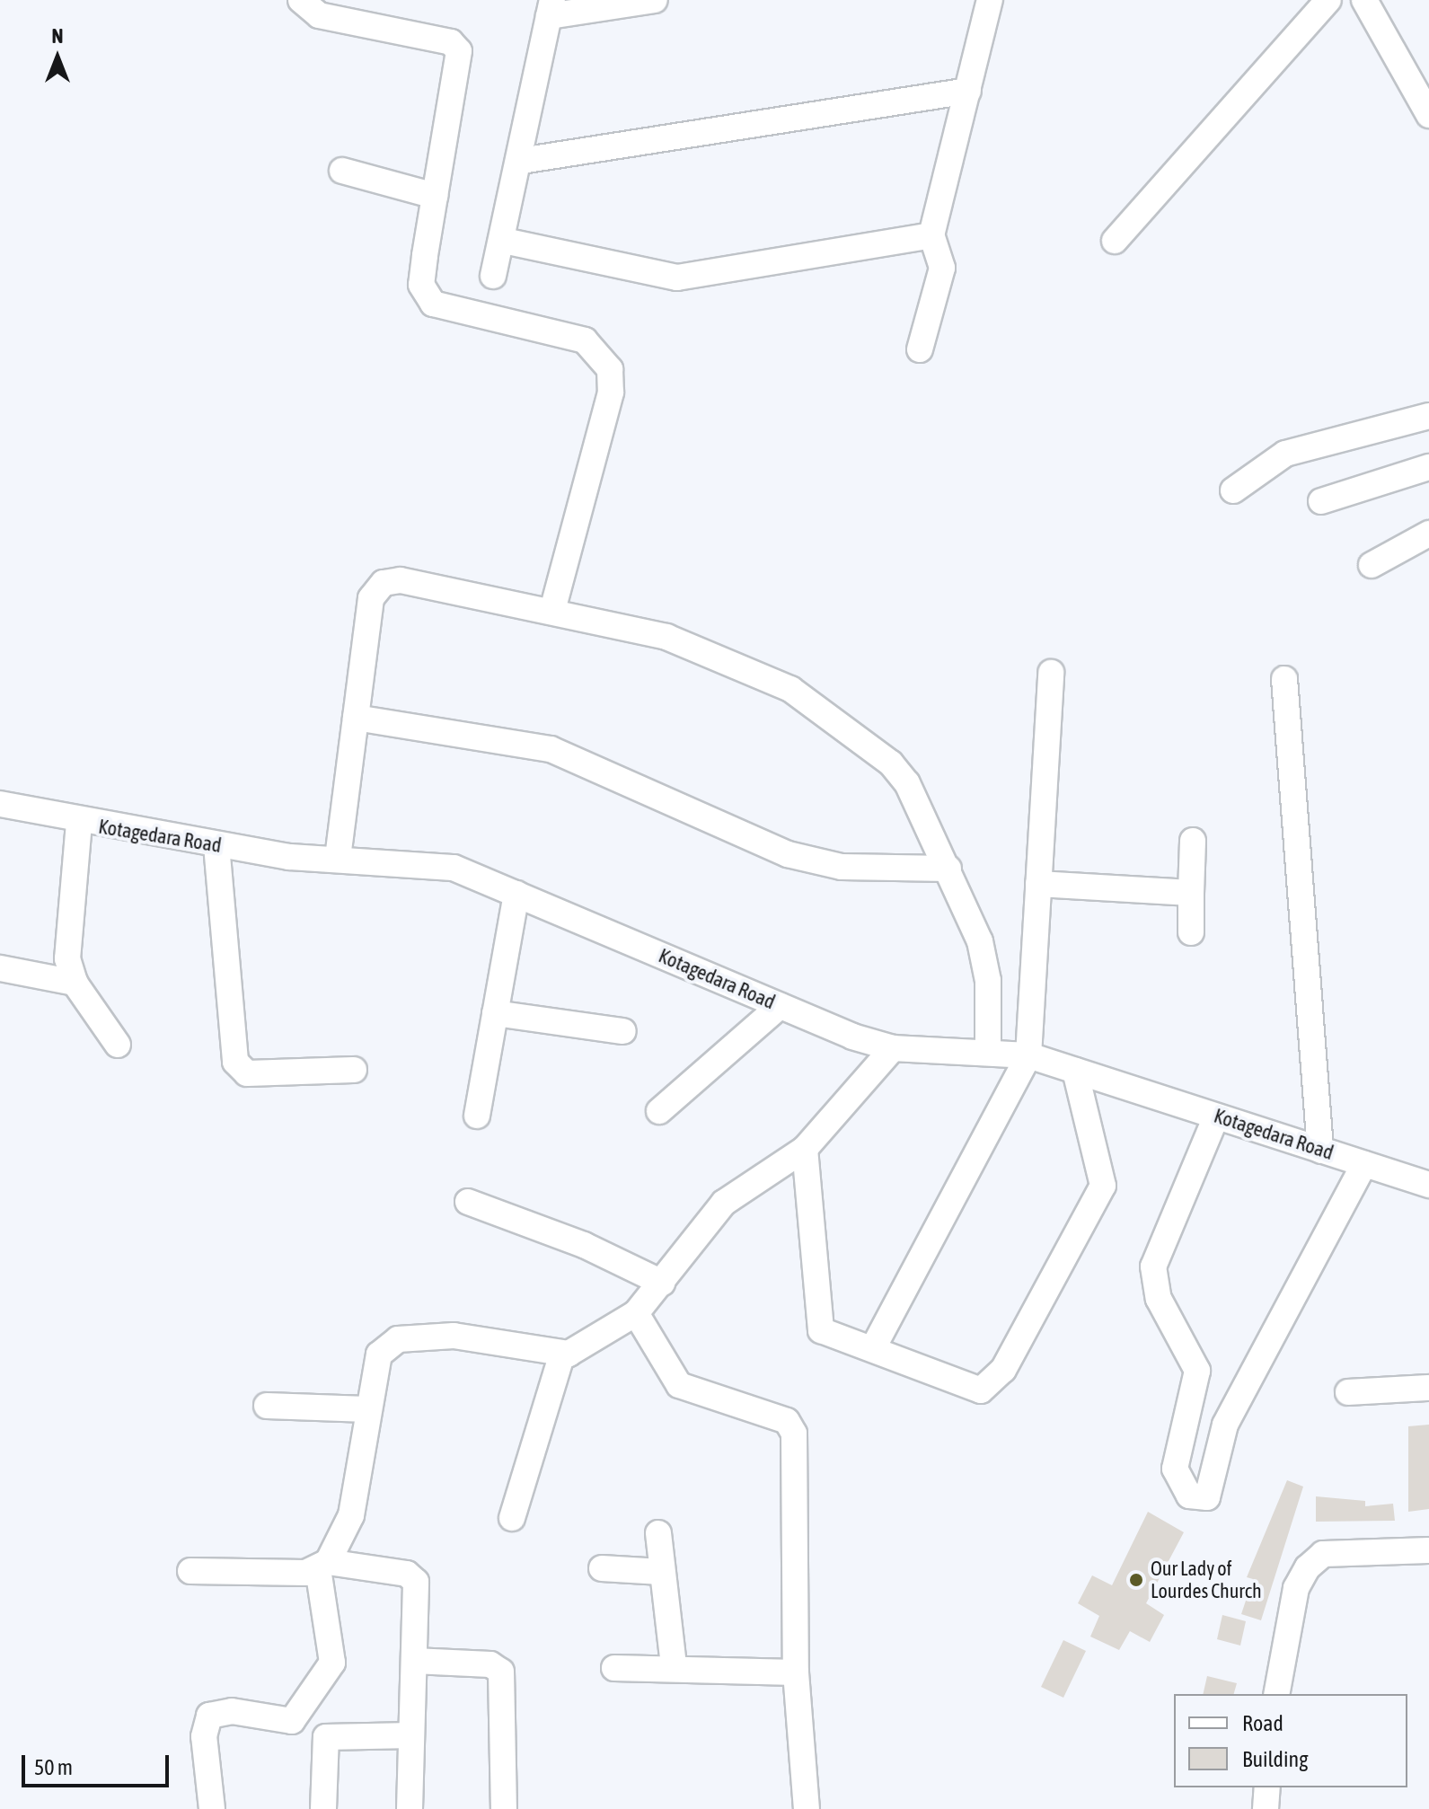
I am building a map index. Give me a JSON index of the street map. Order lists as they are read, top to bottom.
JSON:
{
  "streets": {
    "street": ["Kotagedara Road"]
  },
  "places": ["Our Lady of Lourdes Church"],
  "legend": ["Road", "Building"],
  "scale_bar": "50 m",
  "north": "top"
}
